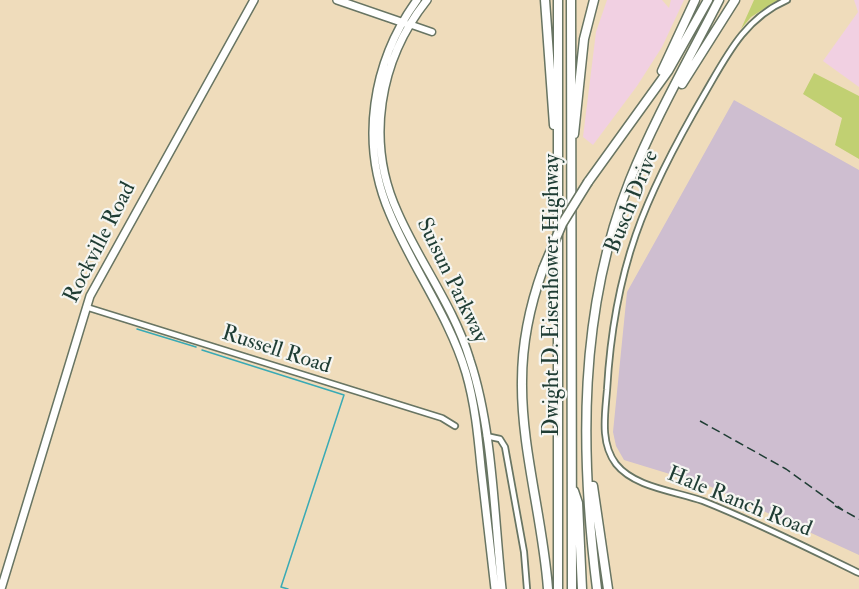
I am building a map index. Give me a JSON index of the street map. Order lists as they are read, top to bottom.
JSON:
{
  "streets": {
    "highway": ["Dwight D. Eisenhower Highway"],
    "main road": ["Rockville Road", "Suisun Parkway"],
    "street": ["Busch Drive", "Russell Road", "Hale Ranch Road"]
  },
  "crossings": [
    ["Busch Drive", "Hale Ranch Road"],
    ["Rockville Road", "Russell Road"]
  ]
}
